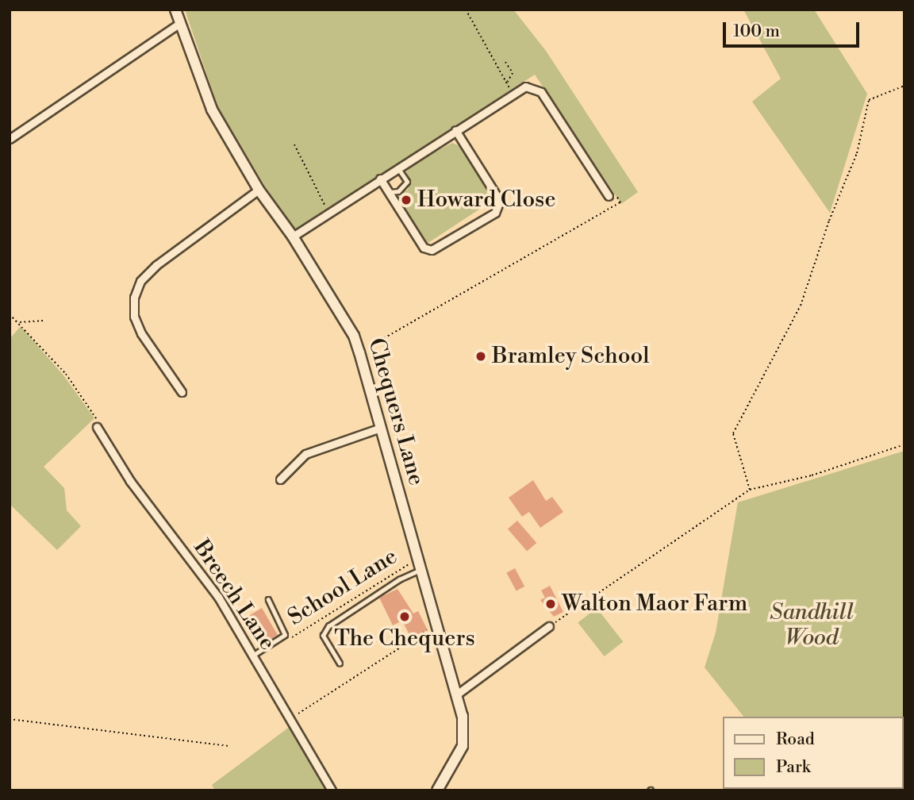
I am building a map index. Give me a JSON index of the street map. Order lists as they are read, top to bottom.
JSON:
{
  "streets": {
    "main road": ["Chequers Lane"],
    "street": ["Breech Lane"],
    "path": ["School Lane"]
  },
  "crossings": [
    ["Chequers Lane", "School Lane"]
  ],
  "parks": ["Sandhill Wood"],
  "places": [
    "Howard Close",
    "Bramley School",
    "Walton Maor Farm",
    "The Chequers"
  ],
  "legend": ["Road", "Park"],
  "scale_bar": "100 m"
}
